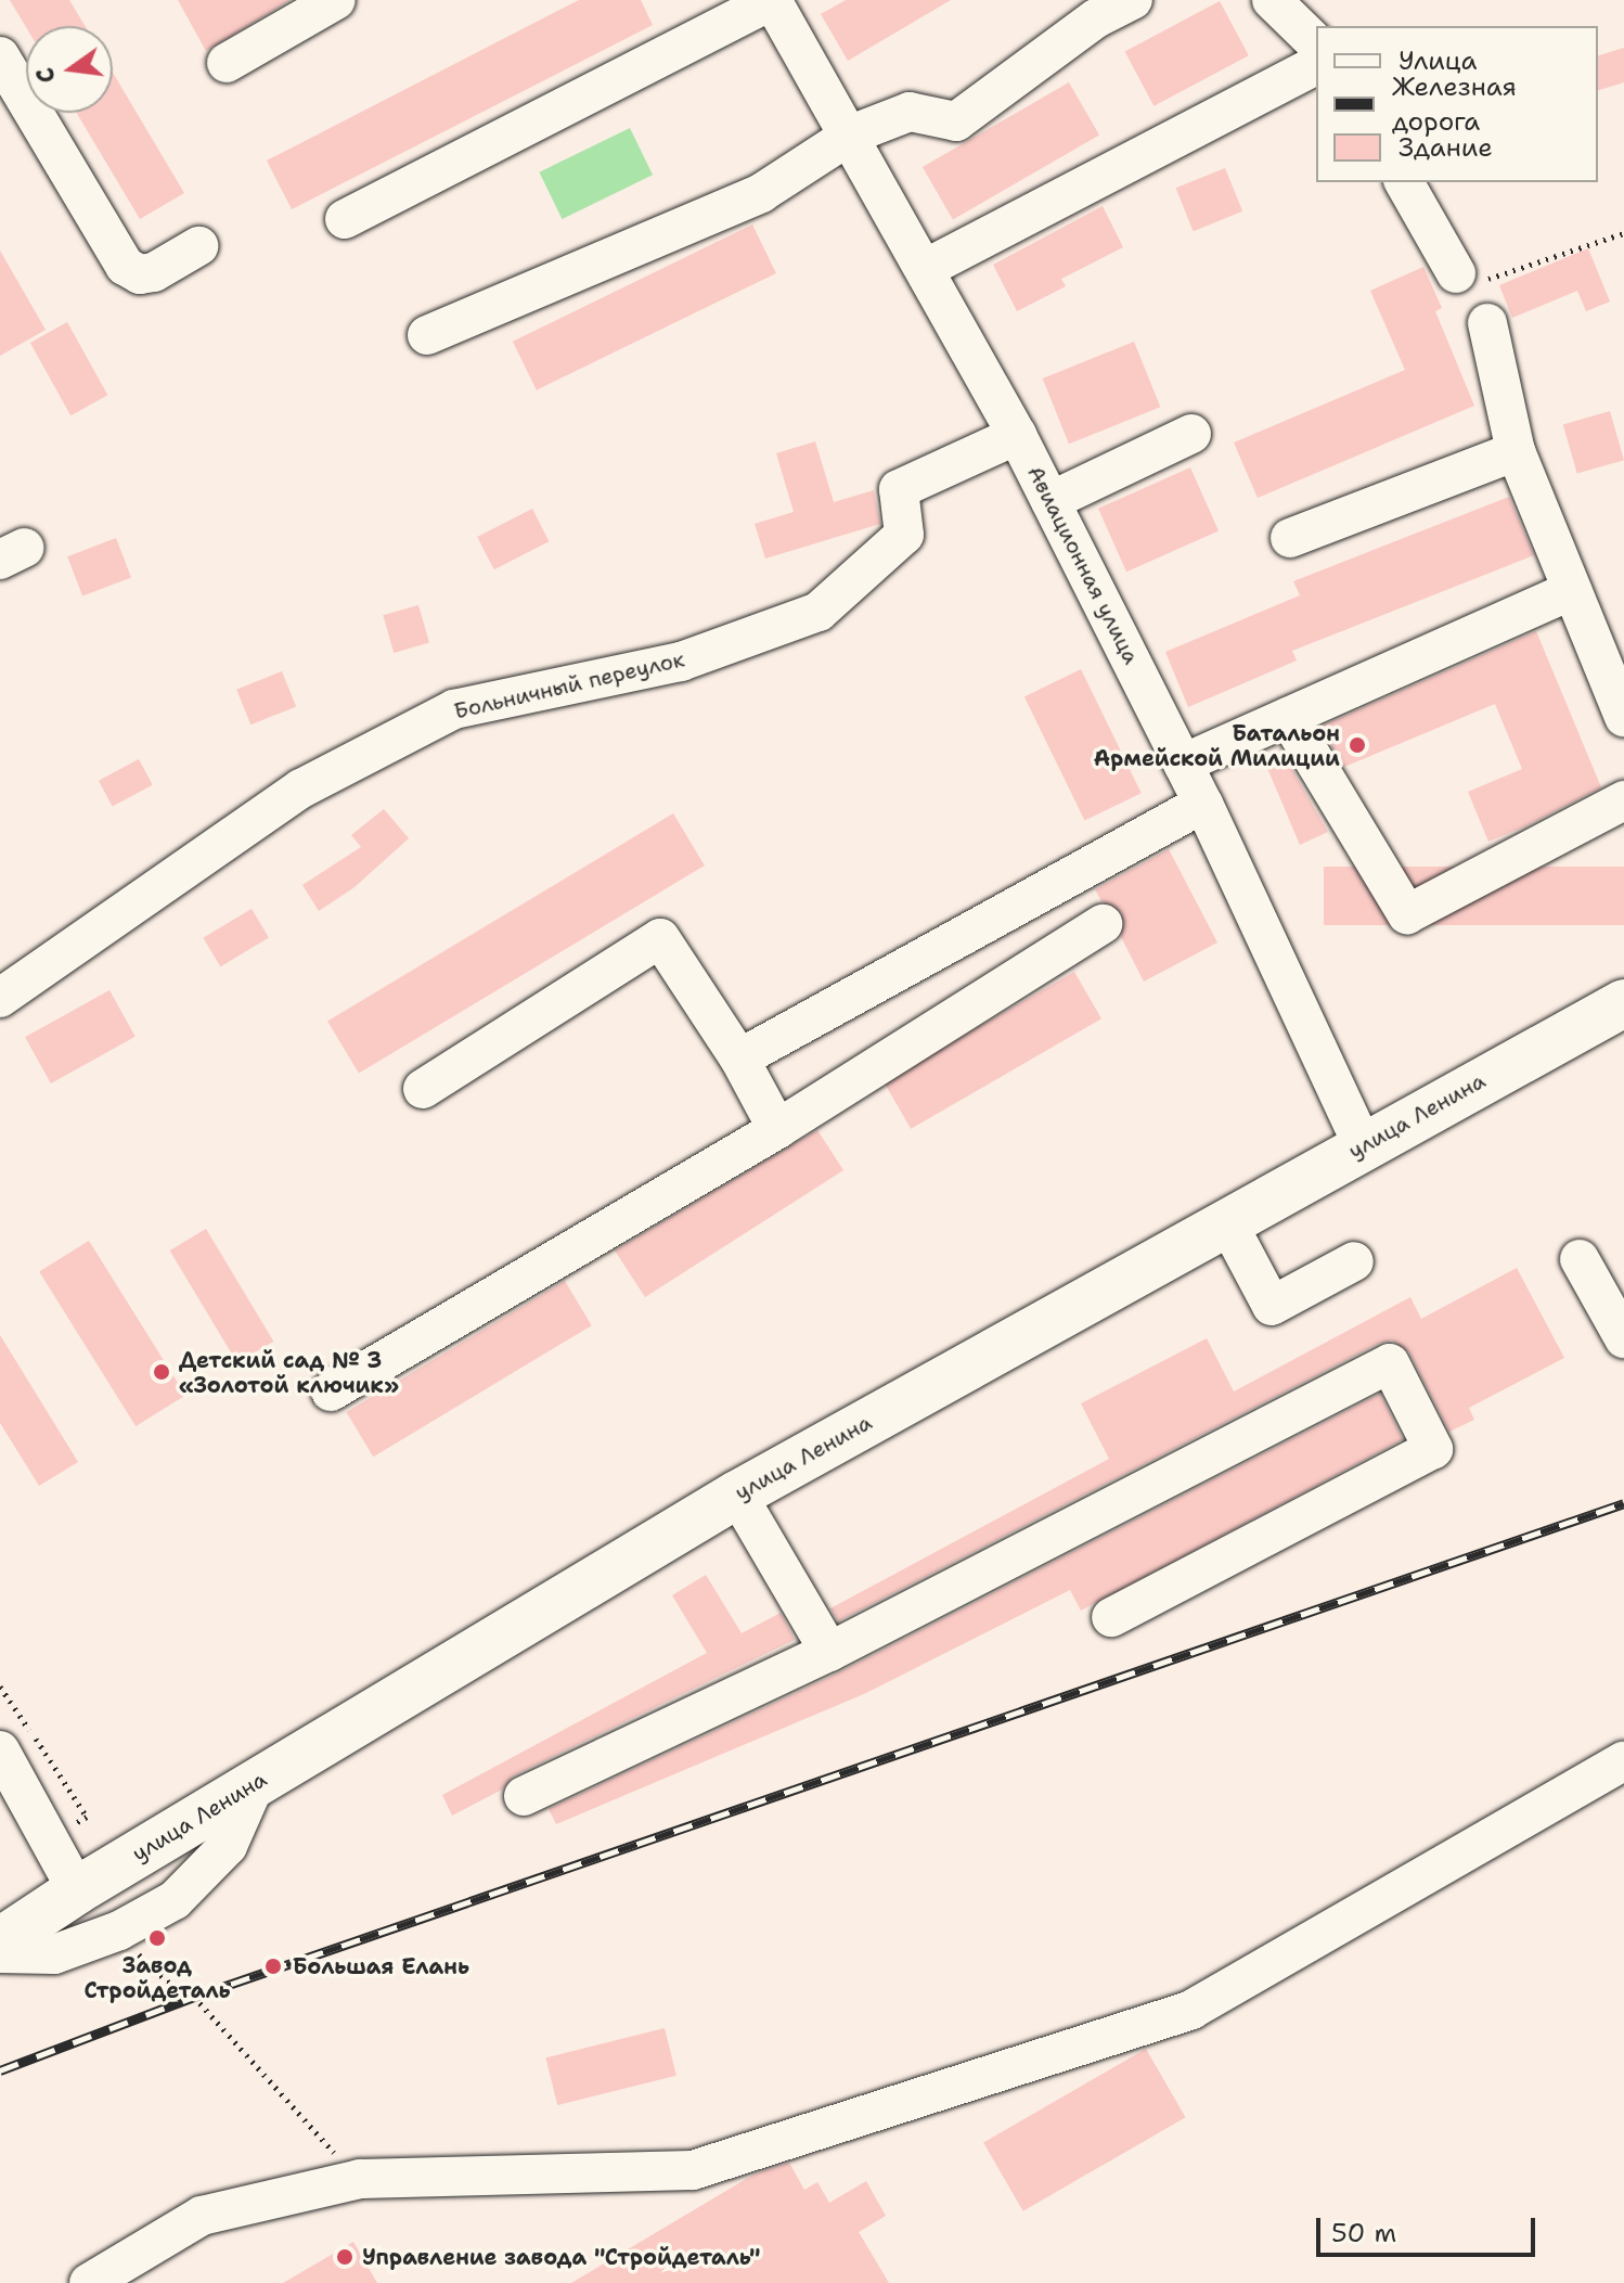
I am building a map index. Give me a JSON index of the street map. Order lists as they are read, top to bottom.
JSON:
{
  "streets": {
    "main road": ["улица Ленина"],
    "street": ["Авиационная улица", "Больничный переулок"]
  },
  "crossings": [
    ["Авиационная улица", "Больничный переулок"],
    ["Авиационная улица", "улица Ленина"]
  ],
  "places": [
    "Батальон Армейской Милиции",
    "Детский сад № 3 «Золотой ключик»",
    "Завод Стройдеталь",
    "Большая Елань",
    "Управление завода \"Стройдеталь\""
  ],
  "legend": ["Улица", "Железная дорога", "Здание"],
  "scale_bar": "50 m",
  "north": "left"
}
